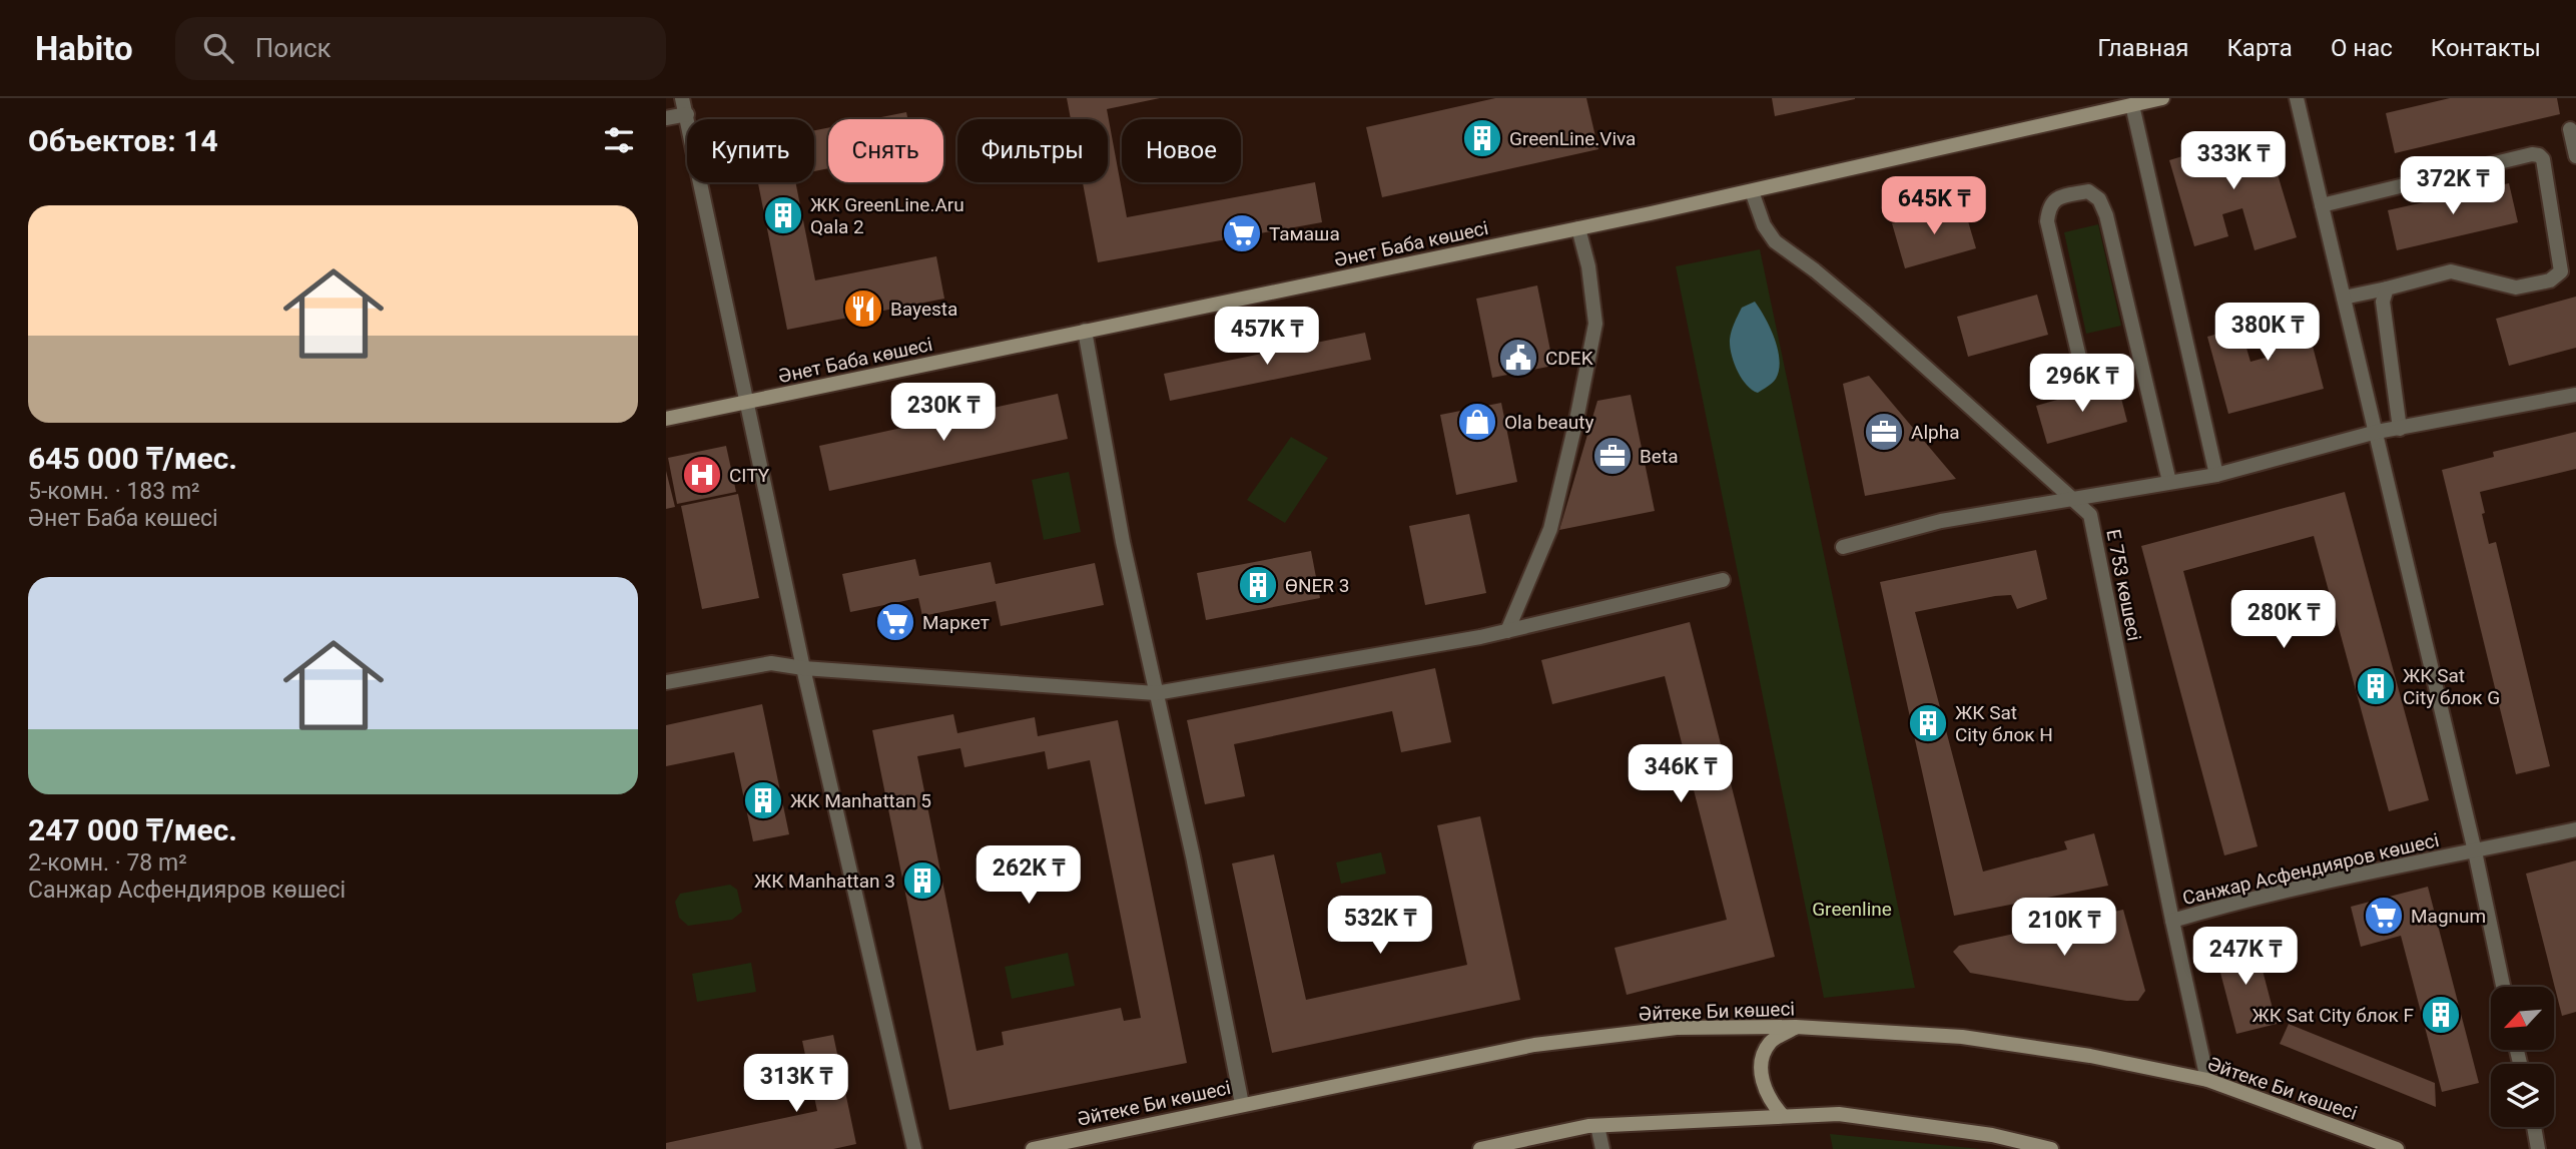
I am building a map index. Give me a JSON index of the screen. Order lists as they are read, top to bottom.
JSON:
{
  "streets": {
    "street": [
      "Әнет Баба көшесі",
      "Е 753 көшесі",
      "Санжар Асфендияров көшесі",
      "Әйтеке Би көшесі"
    ]
  },
  "crossings": [
    ["Әнет Баба көшесі", "Е 753 көшесі"],
    ["Е 753 көшесі", "Санжар Асфендияров көшесі"],
    ["Санжар Асфендияров көшесі", "Әйтеке Би көшесі"]
  ],
  "parks": ["Greenline"],
  "places": {
    "building": [
      "GreenLine.Viva",
      "ЖК GreenLine.Aru Qala 2",
      "ӨNER 3",
      "ЖК Sat City блок G",
      "ЖК Sat City блок H",
      "ЖК Manhattan 5",
      "ЖК Manhattan 3",
      "ЖК Sat City блок F"
    ],
    "supermarket": ["Тамаша", "Маркет", "Magnum"],
    "restaurant": ["Bayesta"],
    "public building": ["CDEK"],
    "shop": ["Ola beauty"],
    "office": ["Alpha", "Beta"],
    "hospital": ["CITY"]
  },
  "north": "bottom left",
  "page": {
    "header": "Habito",
    "search": "Поиск",
    "nav": [
      "Главная",
      "Карта",
      "О нас",
      "Контакты"
    ],
    "heading": "Объектов: 14",
    "chip": [
      "Купить",
      "Снять",
      "Фильтры",
      "Новое"
    ],
    "price": [
      "333K ₸",
      "372K ₸",
      "645K ₸",
      "380K ₸",
      "457K ₸",
      "296K ₸",
      "230K ₸",
      "280K ₸",
      "346K ₸",
      "262K ₸",
      "532K ₸",
      "210K ₸",
      "247K ₸",
      "313K ₸"
    ],
    "list": [
      {
        "name": "645 000 ₸/мес.",
        "note": "5-комн. · 183 m² · Әнет Баба көшесі"
      },
      {
        "name": "247 000 ₸/мес.",
        "note": "2-комн. · 78 m² · Санжар Асфендияров көшесі"
      }
    ]
  }
}
